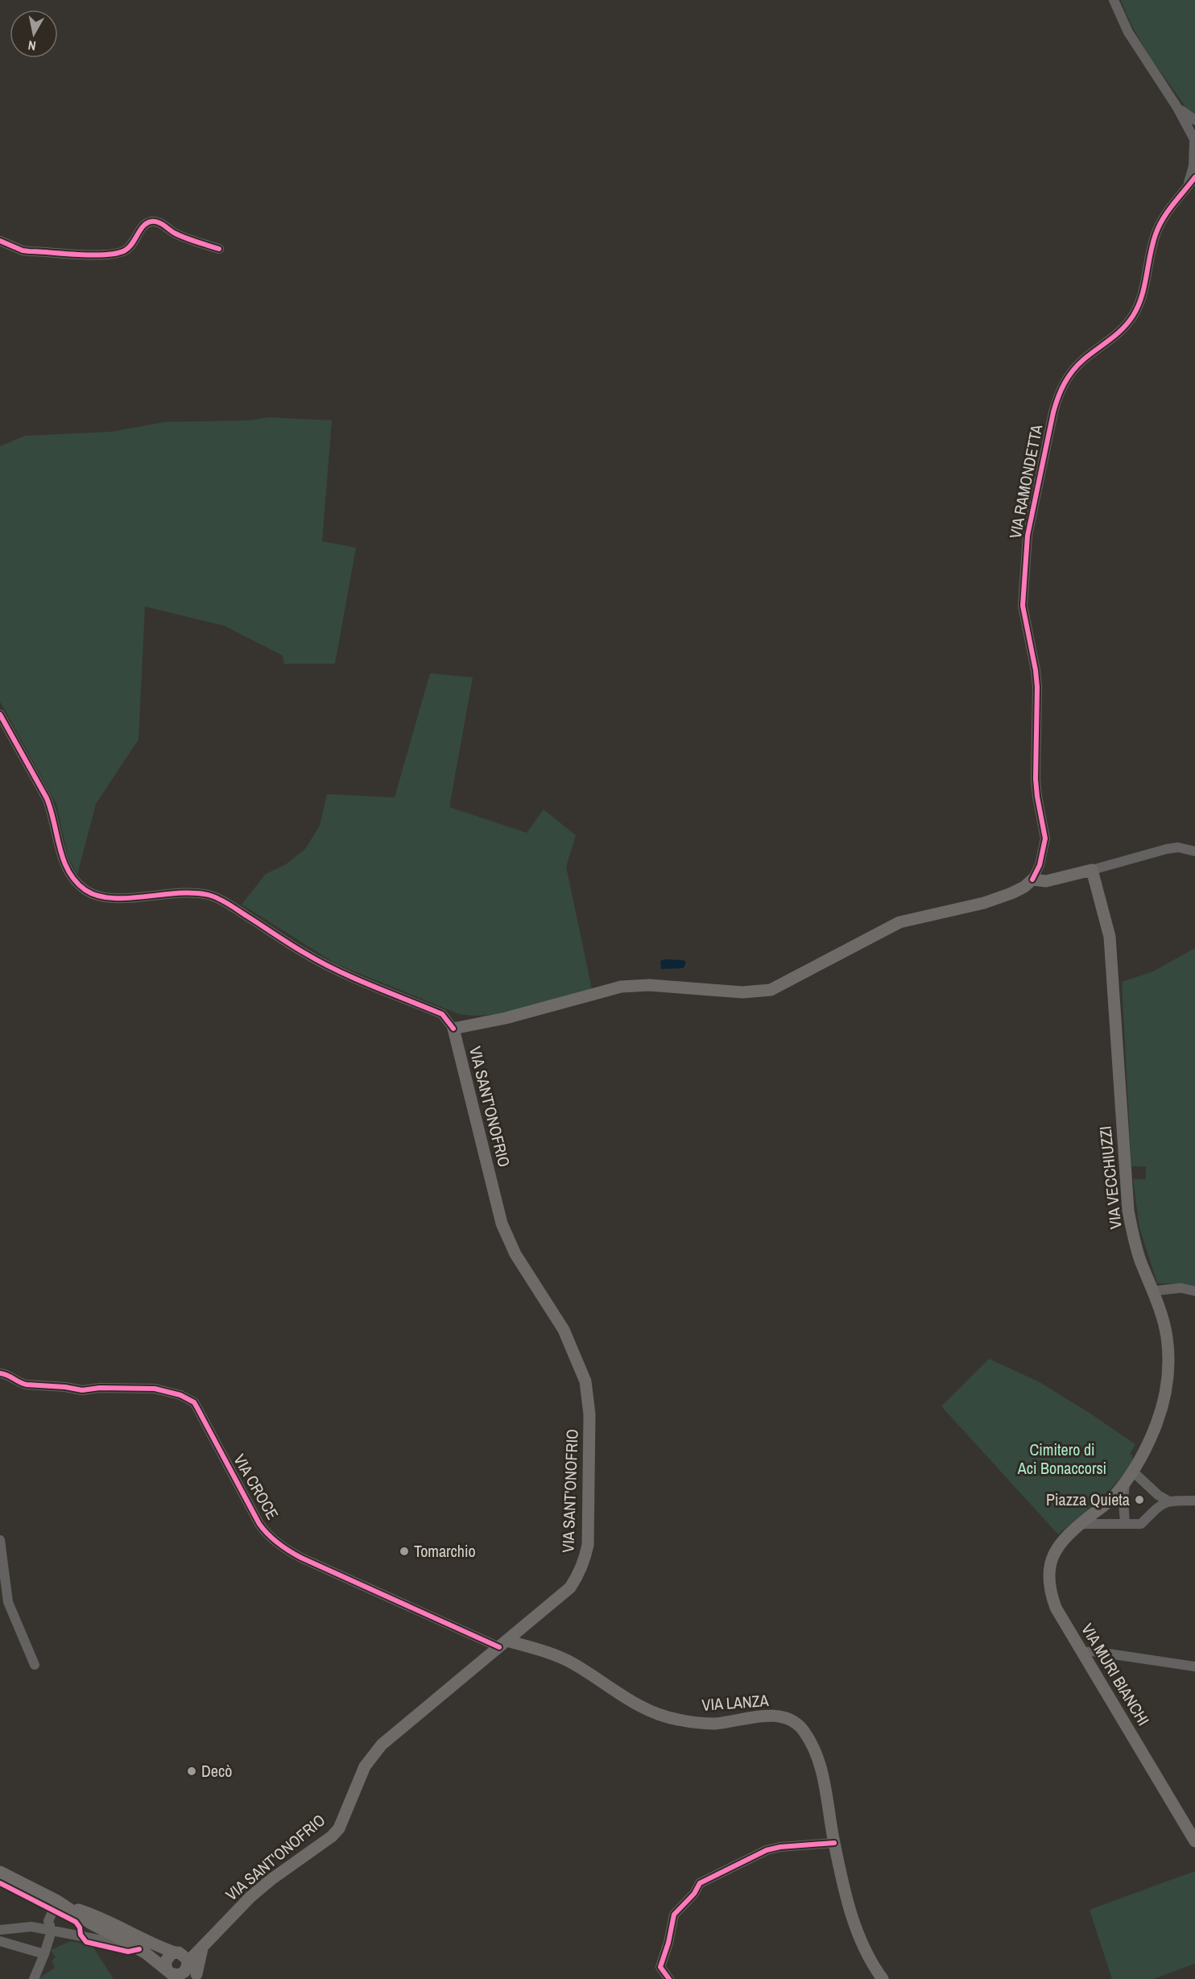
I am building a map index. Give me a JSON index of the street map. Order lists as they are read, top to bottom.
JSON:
{
  "streets": {
    "main road": [
      "VIA SANT'ONOFRIO",
      "VIA VECCHIUZZI",
      "VIA MURI BIANCHI",
      "VIA LANZA"
    ],
    "street": ["VIA RAMONDETTA", "VIA CROCE"]
  },
  "crossings": [
    ["VIA SANT'ONOFRIO", "VIA CROCE"],
    ["VIA SANT'ONOFRIO", "VIA LANZA"],
    ["VIA VECCHIUZZI", "VIA MURI BIANCHI"],
    ["VIA CROCE", "VIA LANZA"]
  ],
  "parks": ["Cimitero di Aci Bonaccorsi"],
  "places": ["Piazza Quieta", "Tomarchio", "Decò"],
  "north": "bottom"
}
